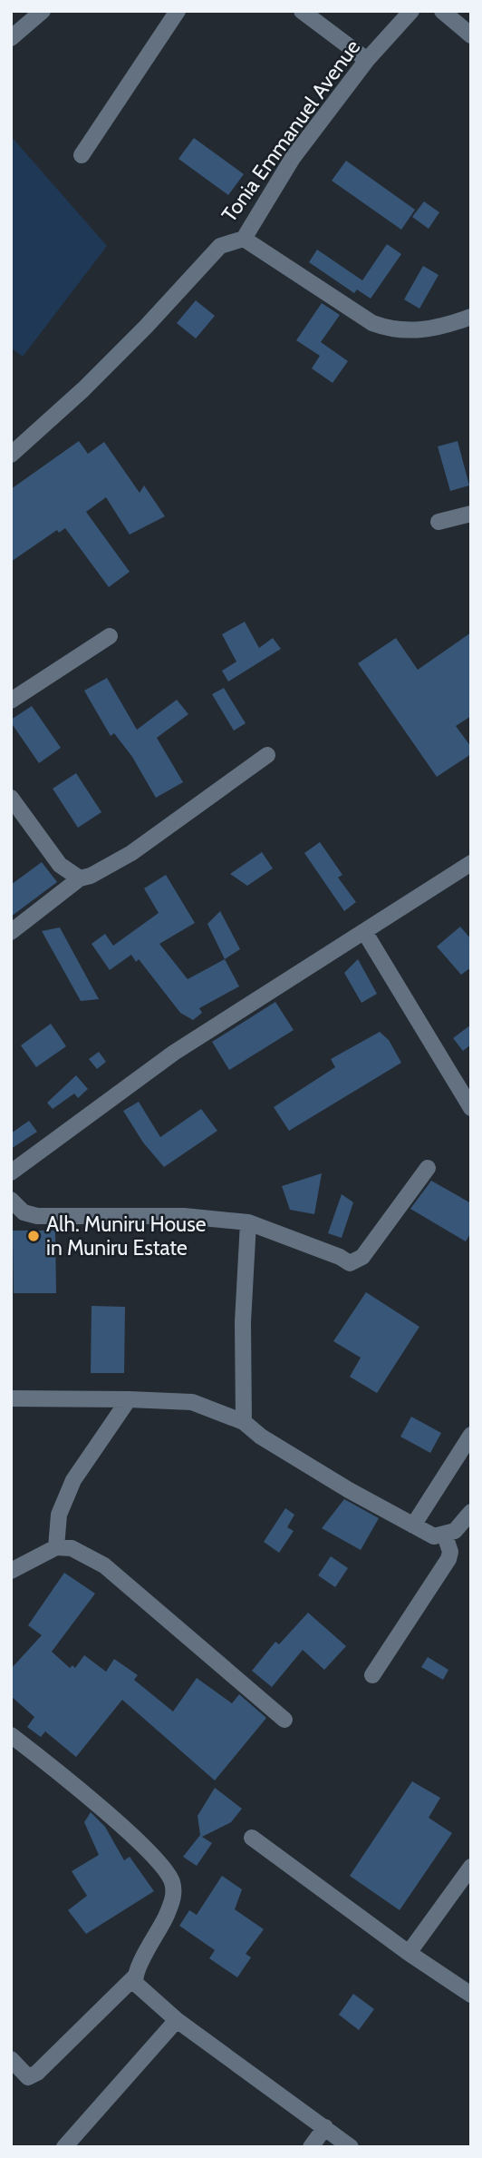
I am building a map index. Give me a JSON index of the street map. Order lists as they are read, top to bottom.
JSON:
{
  "streets": {
    "street": ["Tonia Emmanuel Avenue"]
  },
  "places": ["Alh. Muniru House in Muniru Estate"]
}
